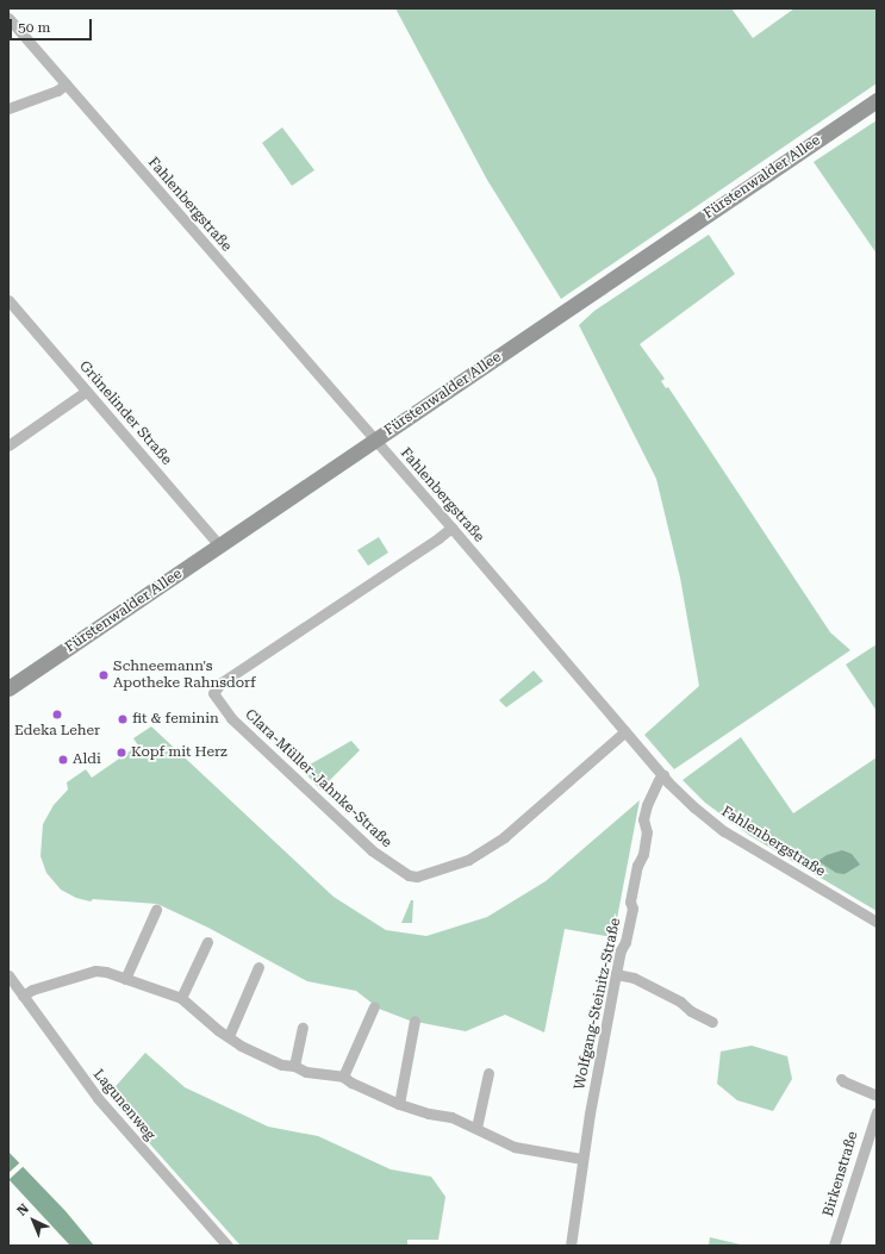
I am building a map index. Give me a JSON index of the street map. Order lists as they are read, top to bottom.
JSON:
{
  "streets": {
    "main road": ["Fürstenwalder Allee"],
    "street": [
      "Fahlenbergstraße",
      "Grünelinder Straße",
      "Clara-Müller-Jahnke-Straße",
      "Wolfgang-Steinitz-Straße",
      "Lagunenweg",
      "Birkenstraße"
    ]
  },
  "crossings": [
    ["Fürstenwalder Allee", "Fahlenbergstraße"],
    ["Fürstenwalder Allee", "Grünelinder Straße"],
    ["Fahlenbergstraße", "Clara-Müller-Jahnke-Straße"],
    ["Fahlenbergstraße", "Wolfgang-Steinitz-Straße"]
  ],
  "places": [
    "Schneemann's Apotheke Rahnsdorf",
    "Edeka Leher",
    "fit & feminin",
    "Kopf mit Herz",
    "Aldi"
  ],
  "scale_bar": "50 m",
  "north": "top left"
}
